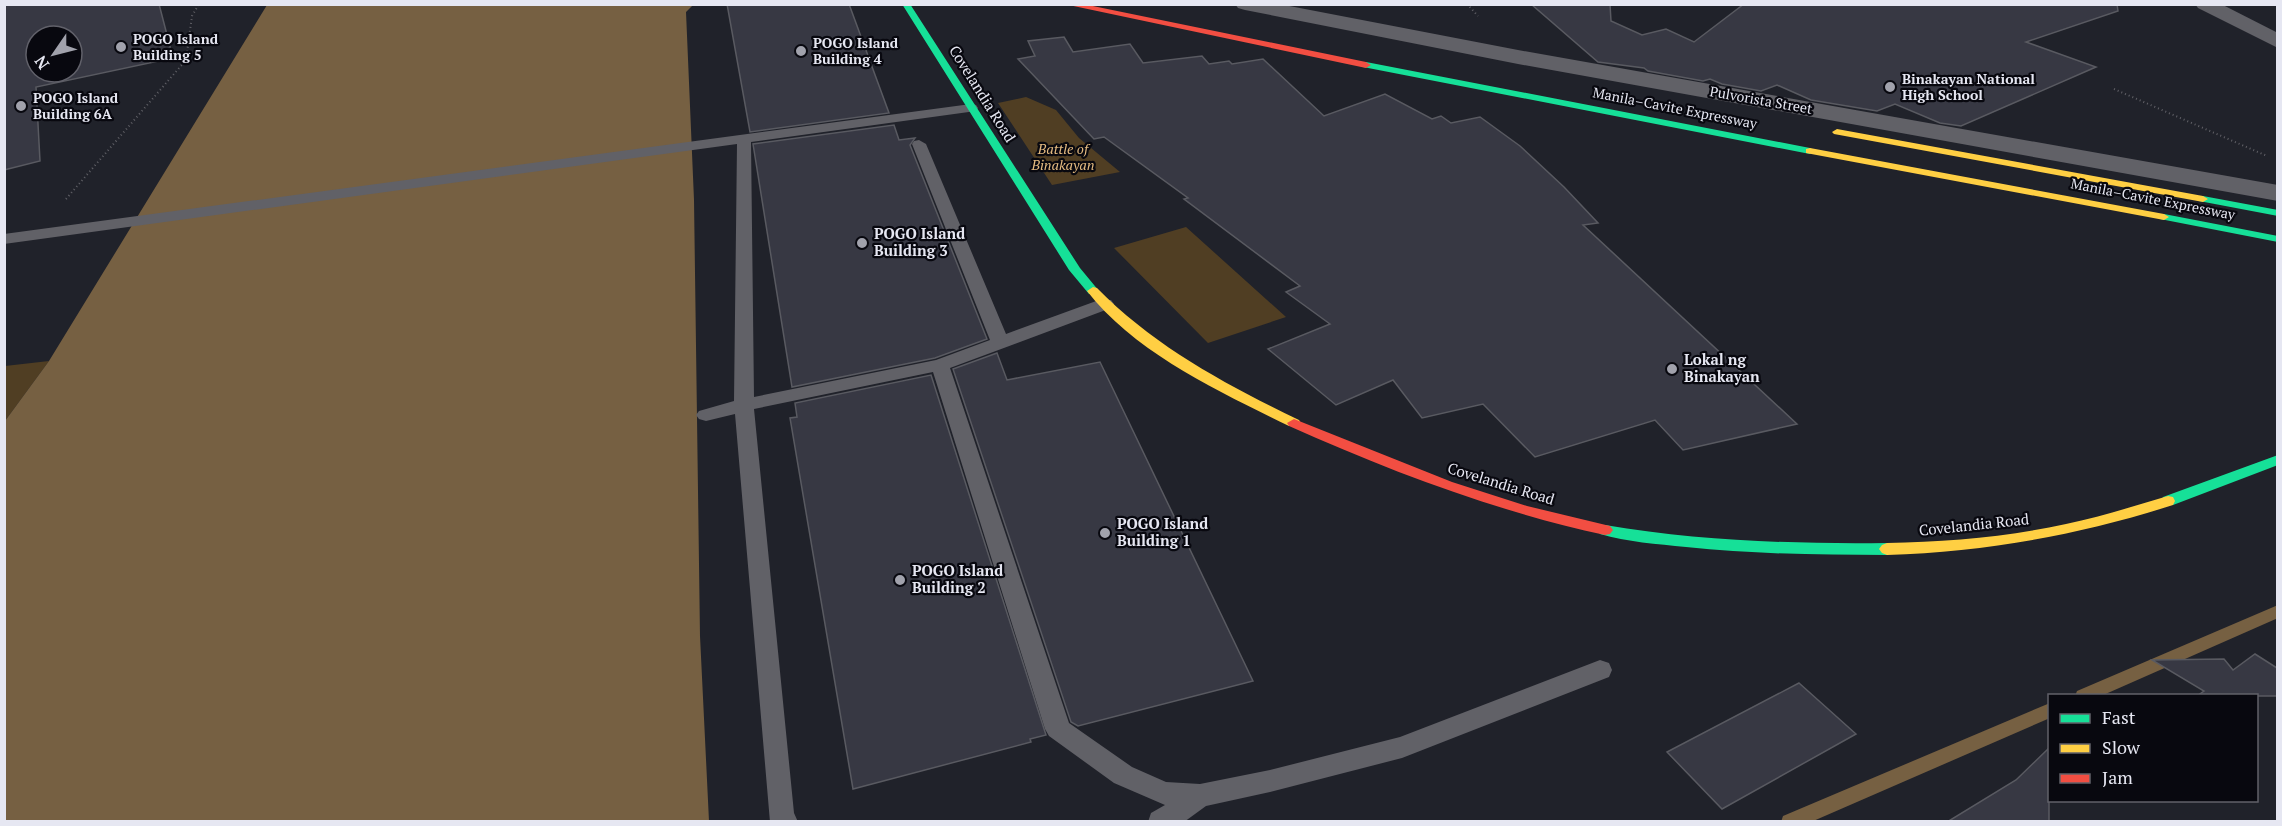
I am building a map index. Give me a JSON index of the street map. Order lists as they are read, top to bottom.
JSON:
{
  "streets": {
    "main road": ["Covelandia Road", "Manila–Cavite Expressway"],
    "street": ["Pulvorista Street"]
  },
  "parks": ["Battle of Binakayan"],
  "places": [
    "POGO Island Building 5",
    "POGO Island Building 4",
    "Binakayan National High School",
    "POGO Island Building 6A",
    "POGO Island Building 3",
    "Lokal ng Binakayan",
    "POGO Island Building 1",
    "POGO Island Building 2"
  ],
  "legend": ["Fast", "Slow", "Jam"],
  "north": "bottom left"
}
